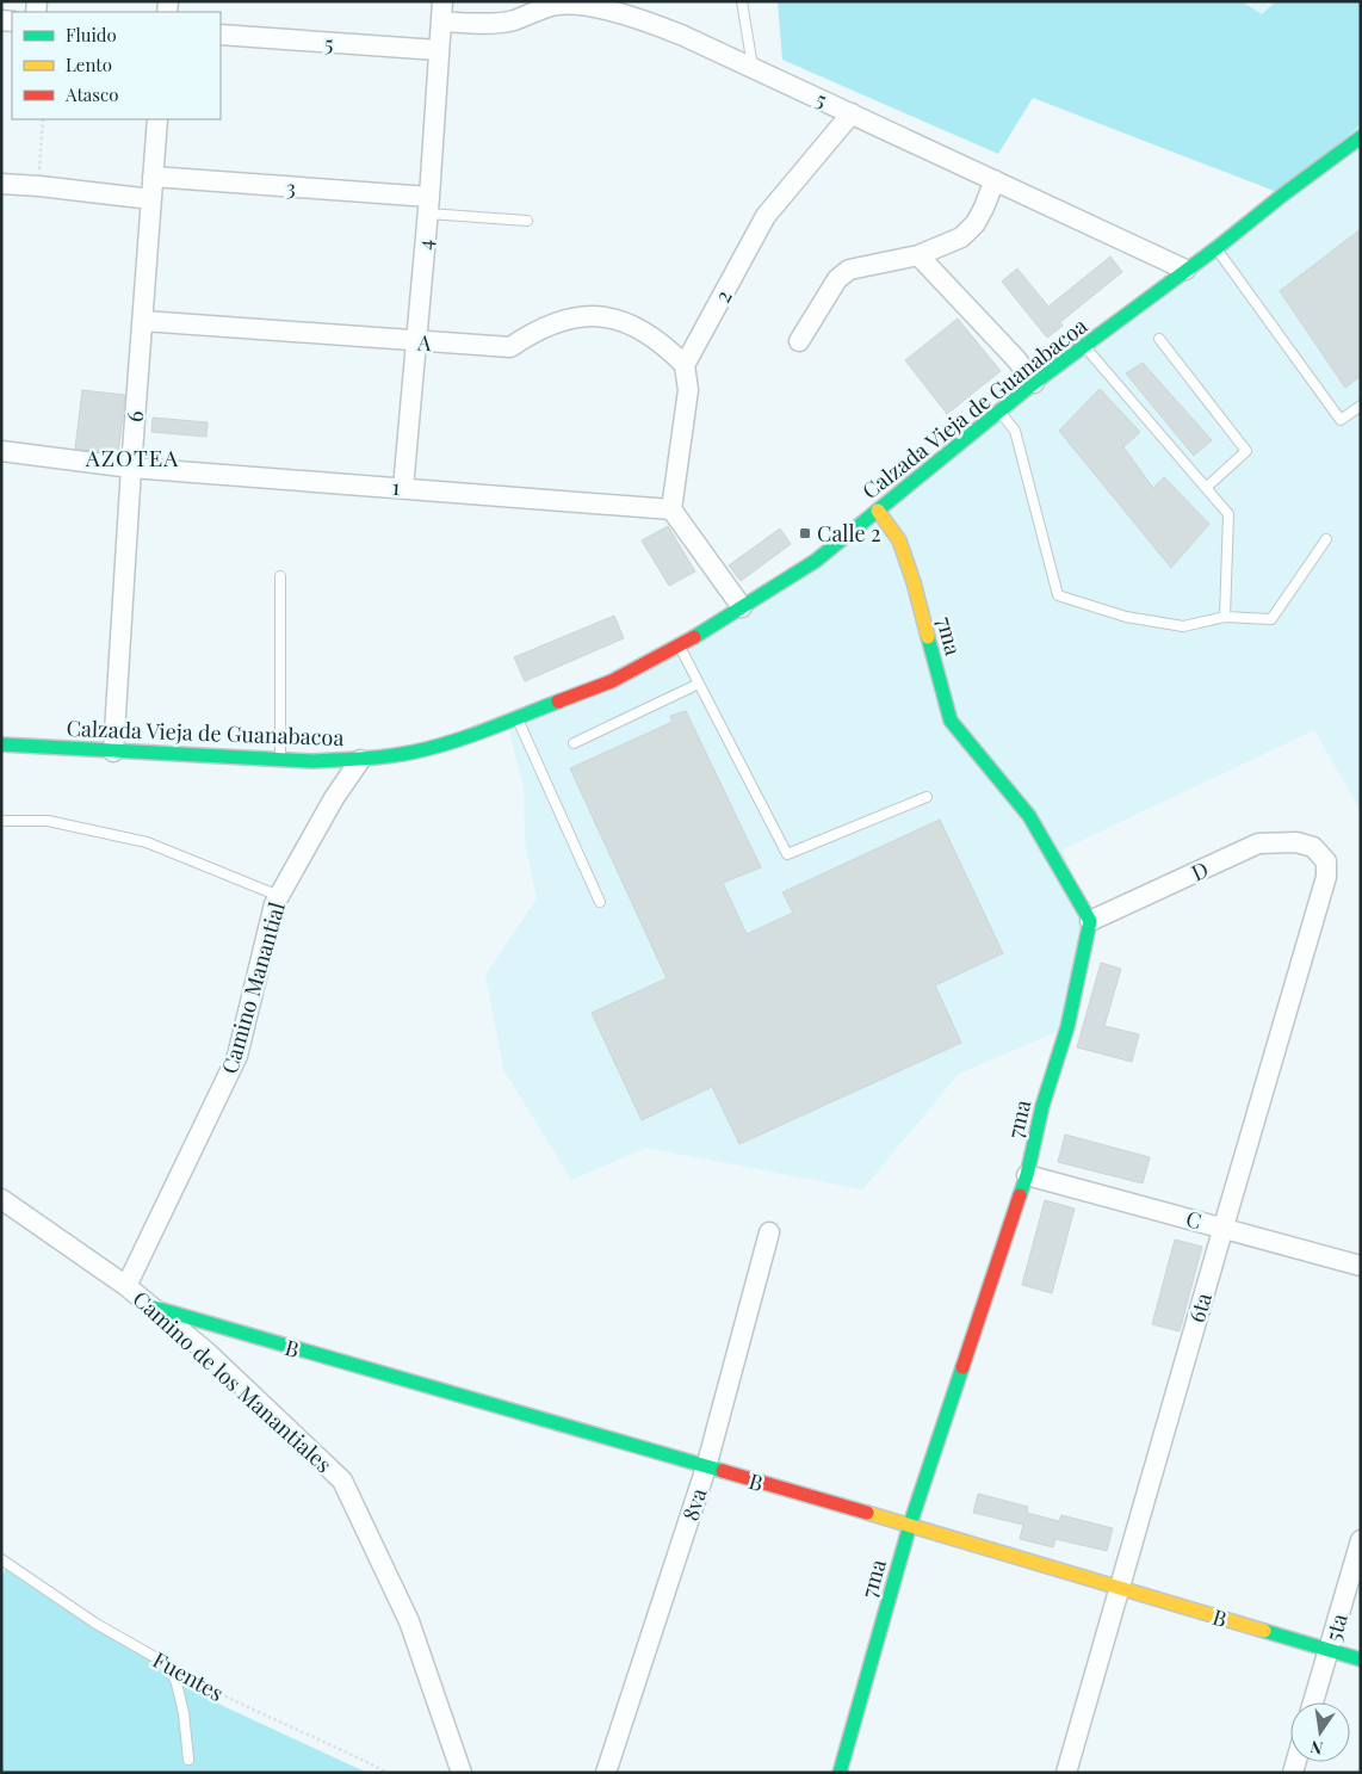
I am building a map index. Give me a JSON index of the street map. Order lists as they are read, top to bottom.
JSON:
{
  "streets": {
    "street": [
      "5",
      "3",
      "4",
      "2",
      "A",
      "Calzada Vieja de Guanabacoa",
      "6",
      "1",
      "7ma",
      "D",
      "Camino Manantial",
      "C",
      "6ta",
      "B",
      "Camino de los Manantiales",
      "8va",
      "5ta"
    ],
    "lane": ["Fuentes"]
  },
  "crossings": [
    ["5", "4"],
    ["5", "2"],
    ["5", "Calzada Vieja de Guanabacoa"],
    ["3", "4"],
    ["3", "6"],
    ["4", "A"],
    ["4", "1"],
    ["2", "A"],
    ["A", "6"],
    ["Calzada Vieja de Guanabacoa", "6"],
    ["Calzada Vieja de Guanabacoa", "7ma"],
    ["Calzada Vieja de Guanabacoa", "Camino Manantial"],
    ["6", "1"],
    ["7ma", "D"],
    ["7ma", "C"],
    ["7ma", "B"],
    ["D", "6ta"],
    ["Camino Manantial", "Camino de los Manantiales"],
    ["C", "6ta"],
    ["6ta", "B"],
    ["B", "Camino de los Manantiales"],
    ["B", "8va"],
    ["B", "5ta"]
  ],
  "districts": ["AZOTEA"],
  "places": {
    "transit": ["Calle 2"]
  },
  "legend": ["Fluido", "Lento", "Atasco"],
  "north": "bottom"
}
